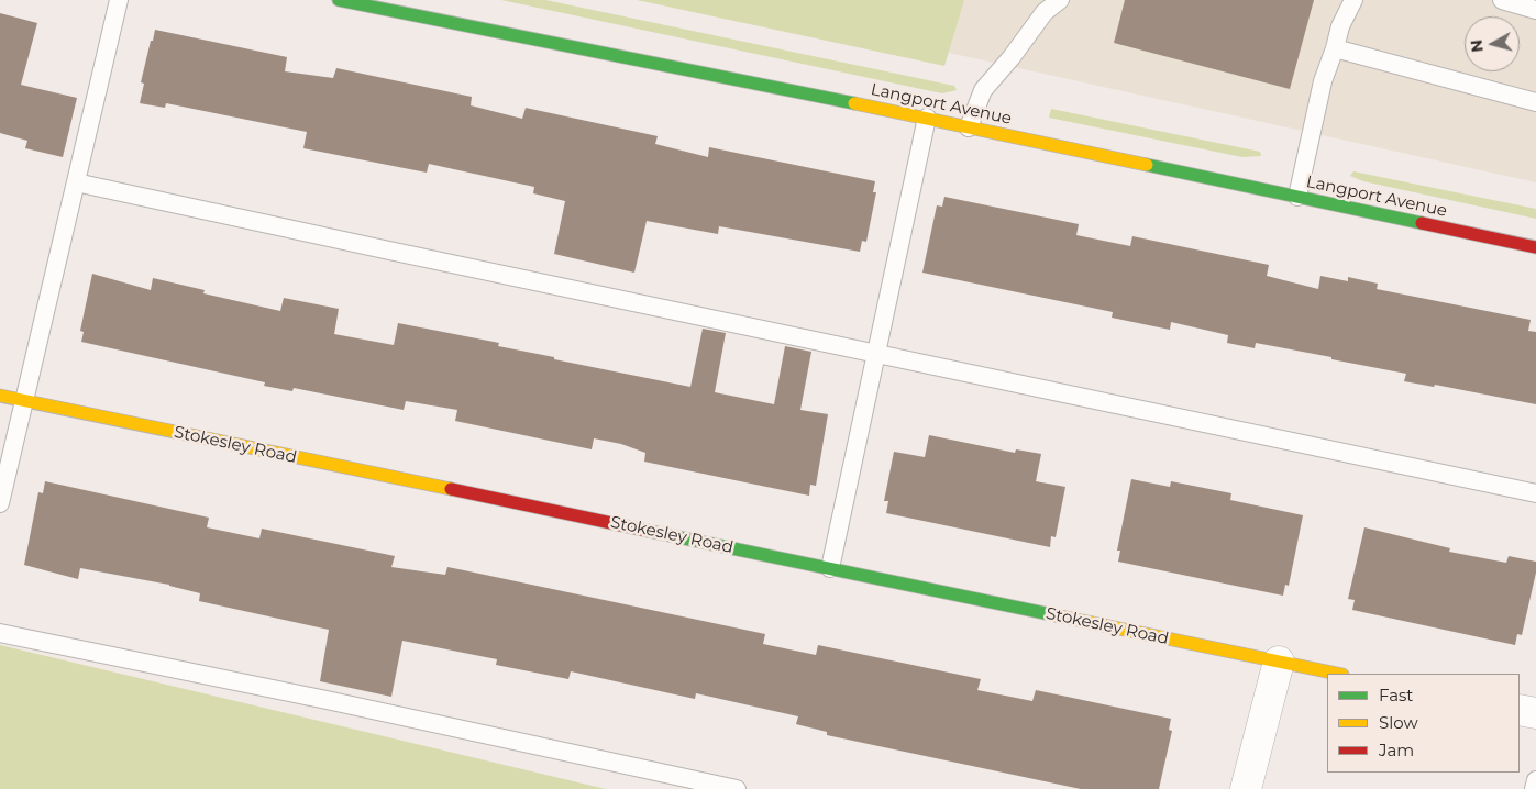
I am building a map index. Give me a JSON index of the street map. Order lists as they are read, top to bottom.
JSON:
{
  "streets": {
    "street": ["Langport Avenue", "Stokesley Road"]
  },
  "legend": ["Fast", "Slow", "Jam"],
  "north": "left"
}
